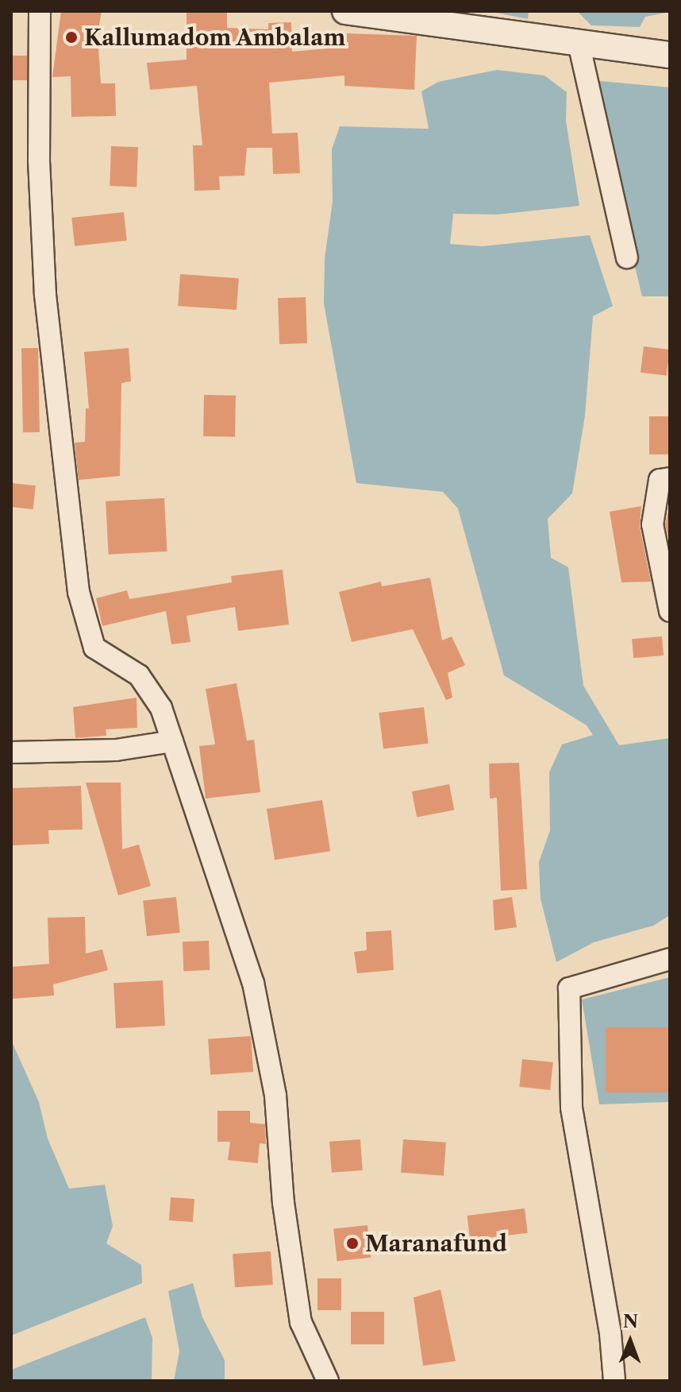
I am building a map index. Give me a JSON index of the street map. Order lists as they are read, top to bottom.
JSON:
{
  "places": ["Kallumadom Ambalam", "Maranafund"],
  "north": "top"
}
